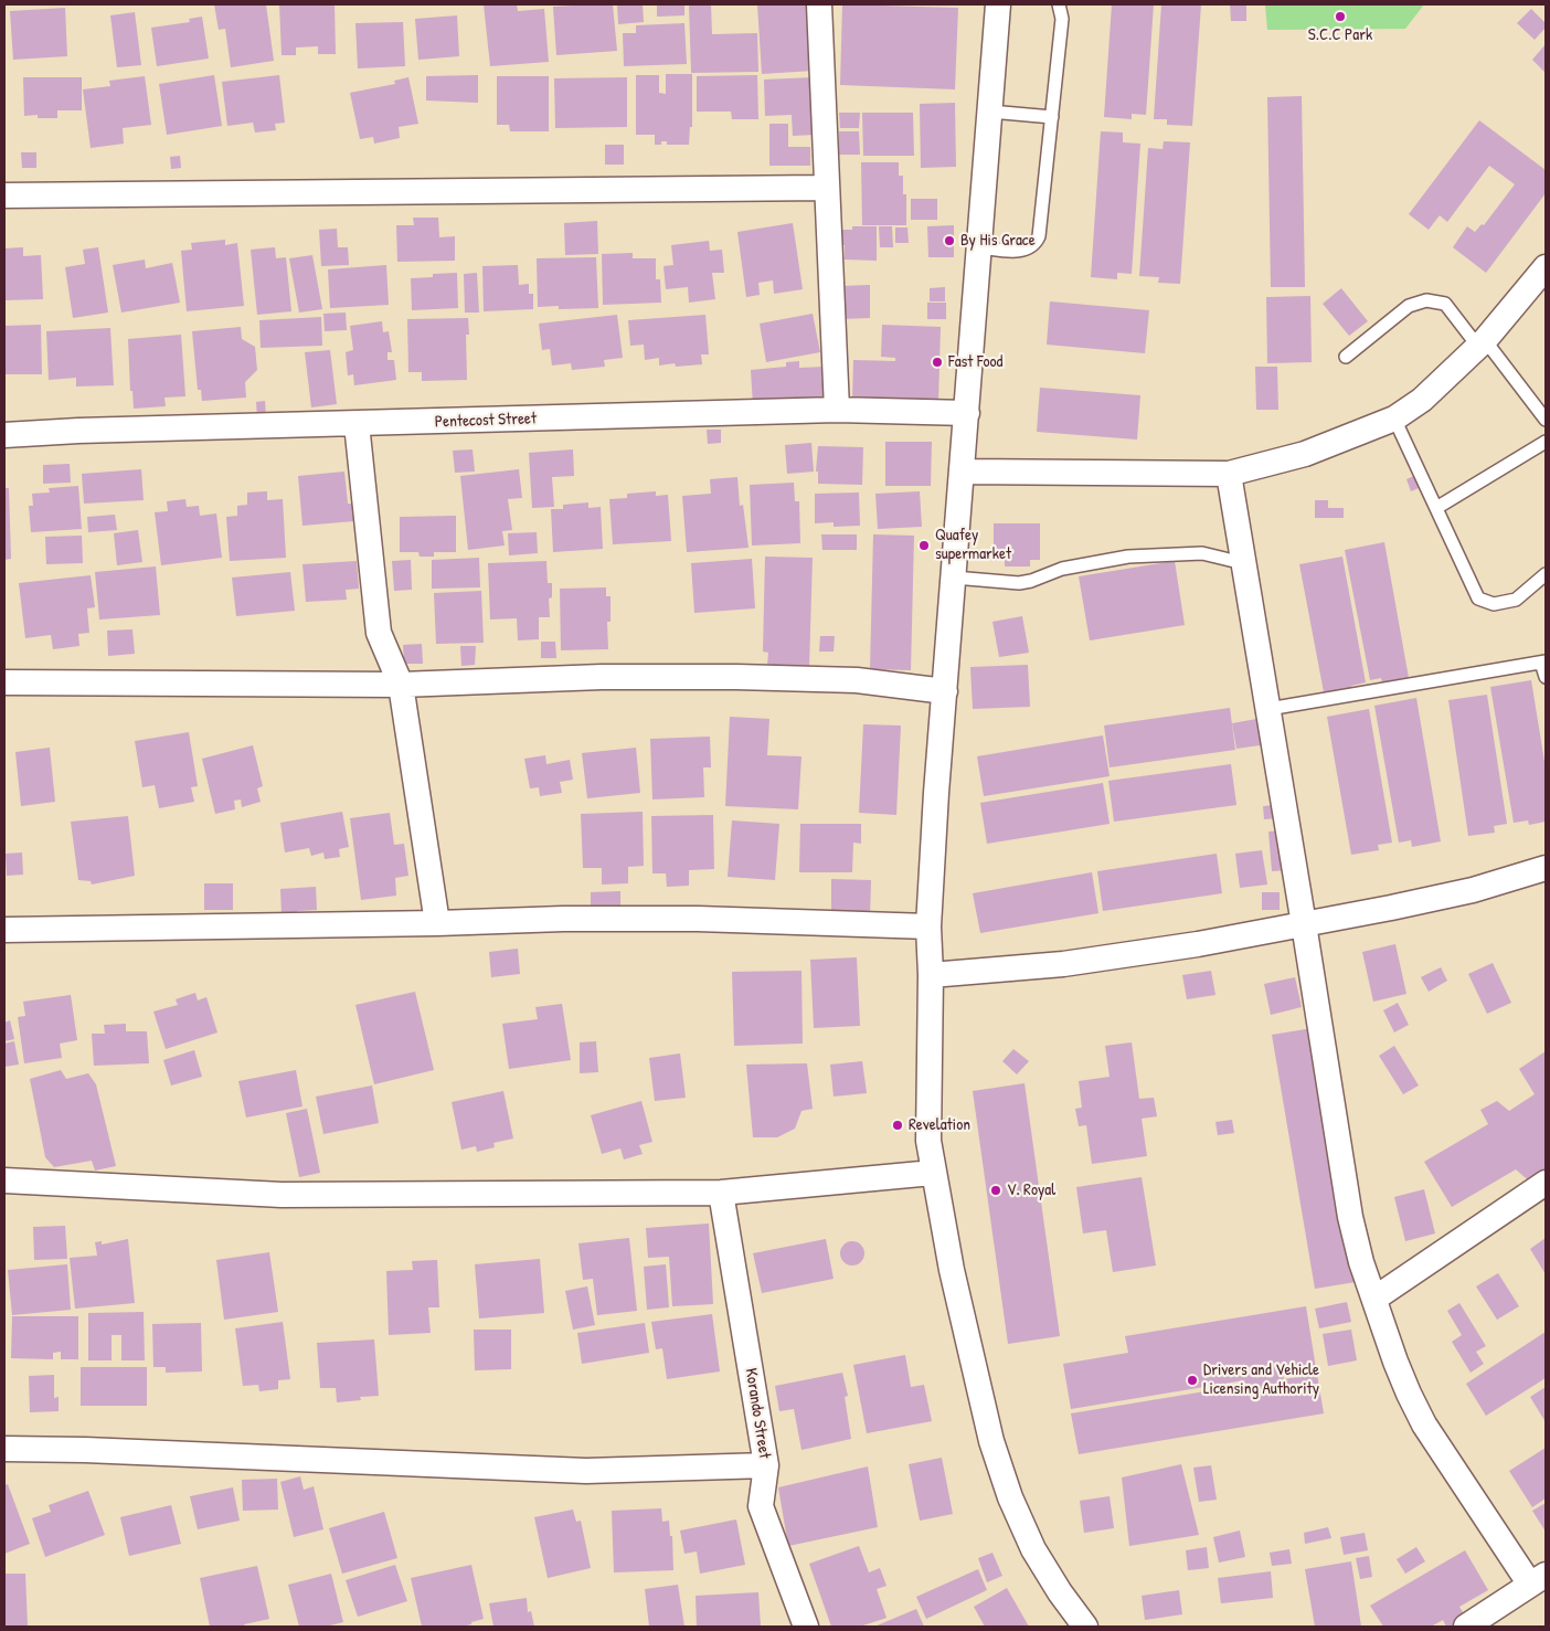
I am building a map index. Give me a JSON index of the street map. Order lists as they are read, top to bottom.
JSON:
{
  "streets": {
    "street": ["Pentecost Street", "Korando Street"]
  },
  "places": [
    "S.C.C Park",
    "By His Grace",
    "Fast Food",
    "Quafey supermarket",
    "Revelation",
    "V. Royal",
    "Drivers and Vehicle Licensing Authority"
  ]
}
